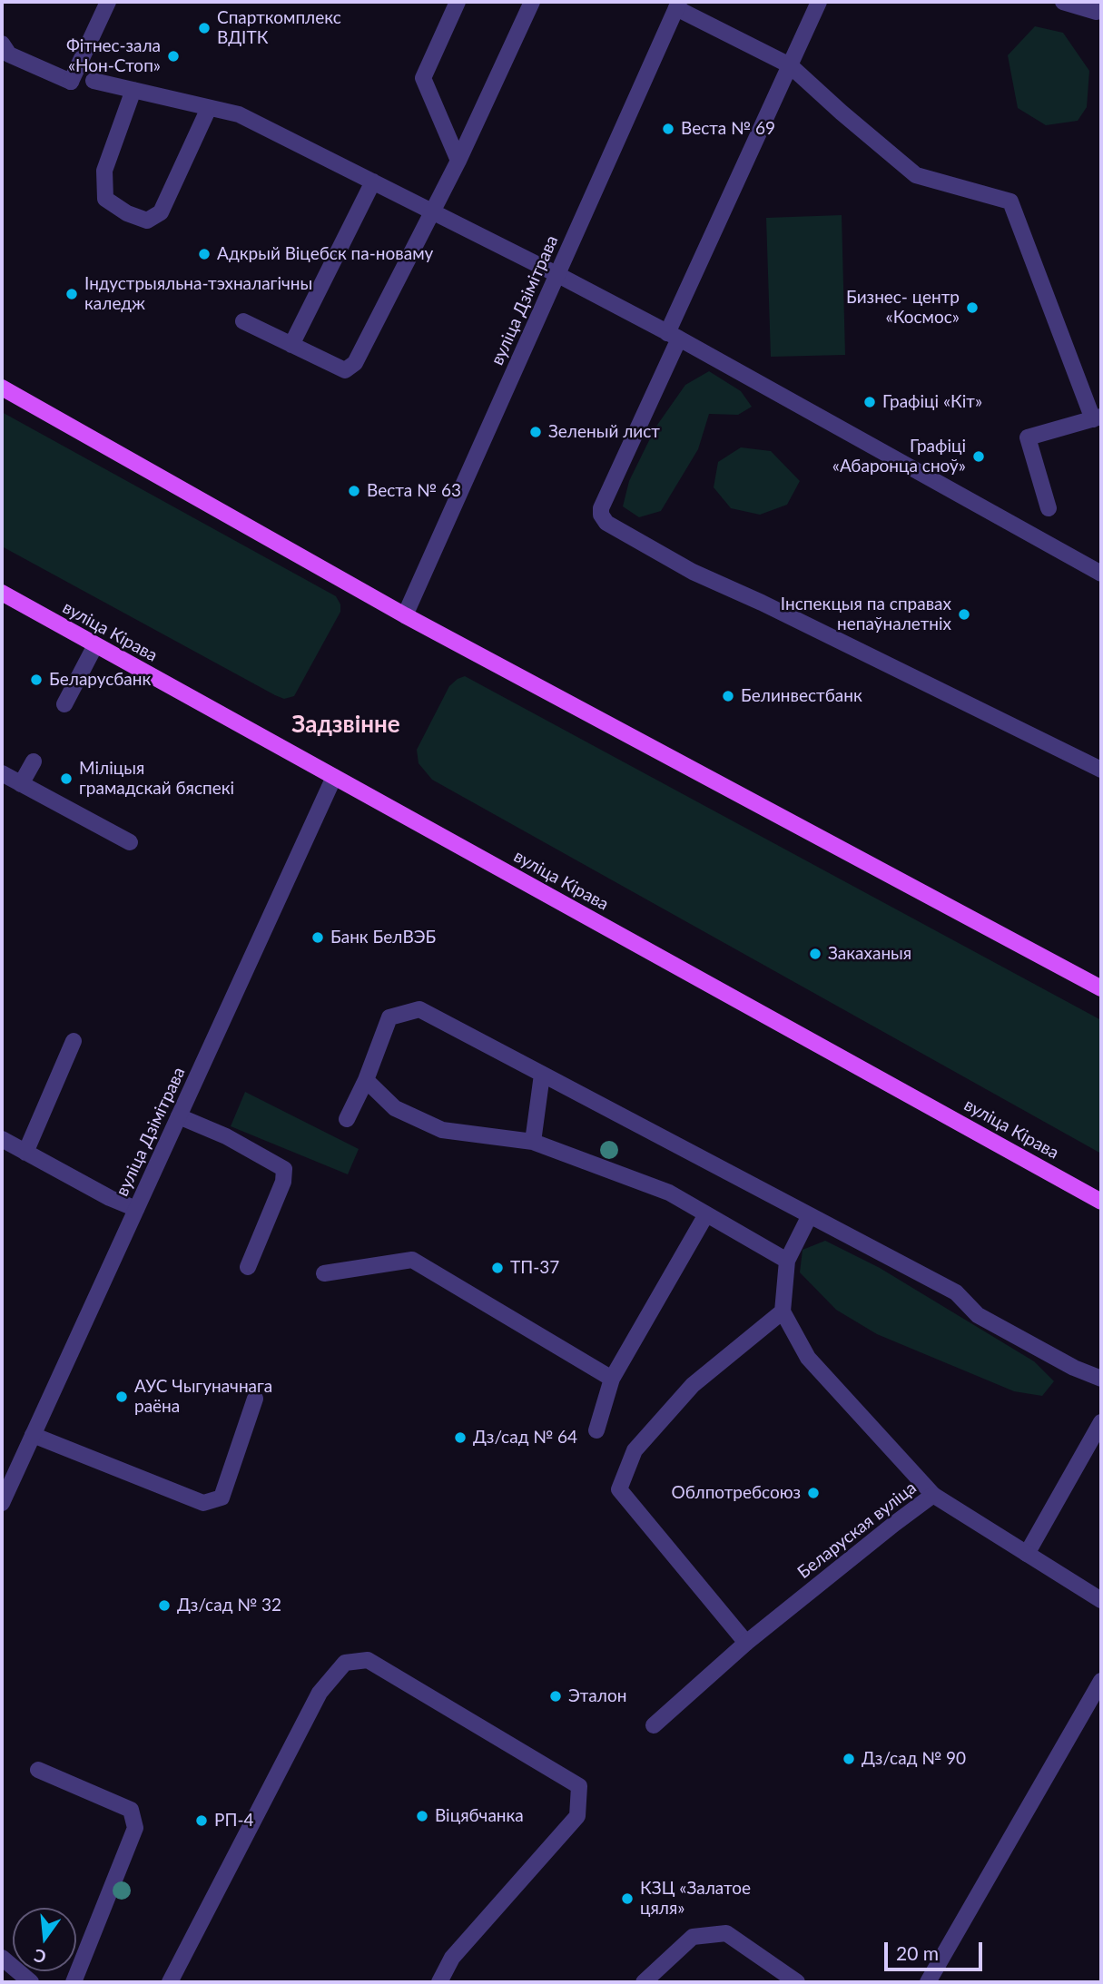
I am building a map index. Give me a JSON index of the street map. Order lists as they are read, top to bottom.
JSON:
{
  "streets": {
    "main road": ["вуліца Кірава"],
    "street": ["вуліца Дзімітрава", "Беларуская вуліца"]
  },
  "crossings": [
    ["вуліца Дзімітрава", "вуліца Кірава"]
  ],
  "districts": ["Задзвінне"],
  "places": [
    "Спарткомплекс ВДІТК",
    "Фітнес-зала «Нон-Стоп»",
    "Веста № 69",
    "Адкрый Віцебск па-новаму",
    "Індустрыяльна-тэхналагічны каледж",
    "Бизнес- центр «Космос»",
    "Графіці «Кіт»",
    "Зеленый лист",
    "Графіці «Абаронца сноў»",
    "Веста № 63",
    "Інспекцыя па справах непаўналетніх",
    "Беларусбанк",
    "Белинвестбанк",
    "Міліцыя грамадскай бяспекі",
    "Банк БелВЭБ",
    "Закаханыя",
    "ТП-37",
    "АУС Чыгуначнага раёна",
    "Дз/сад № 64",
    "Облпотребсоюз",
    "Дз/сад № 32",
    "Эталон",
    "Дз/сад № 90",
    "Віцябчанка",
    "РП-4",
    "КЗЦ «Залатое цяля»"
  ],
  "scale_bar": "20 m",
  "north": "bottom"
}
